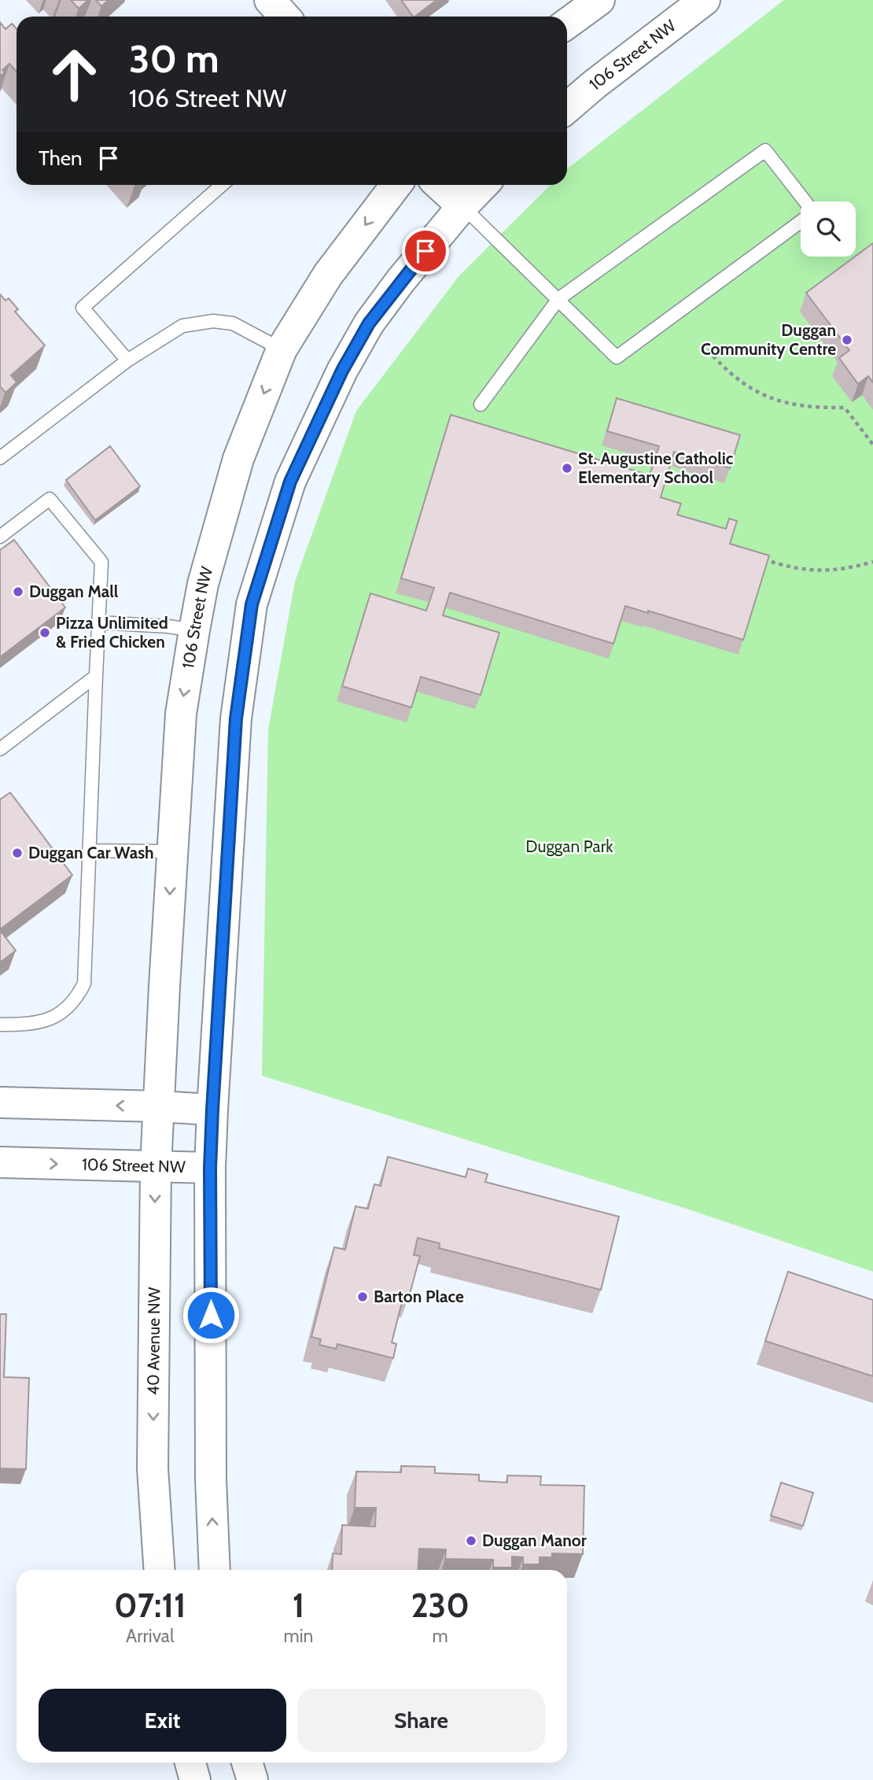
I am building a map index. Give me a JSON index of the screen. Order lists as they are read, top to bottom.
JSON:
{
  "streets": {
    "street": ["106 Street NW", "40 Avenue NW"]
  },
  "crossings": [
    ["106 Street NW", "40 Avenue NW"]
  ],
  "parks": ["Duggan Park"],
  "places": [
    "Duggan Community Centre",
    "St. Augustine Catholic Elementary School",
    "Duggan Mall",
    "Pizza Unlimited & Fried Chicken",
    "Duggan Car Wash",
    "Barton Place",
    "Duggan Manor"
  ],
  "page": {
    "turn": ["30 m", "106 Street NW"],
    "then": "Then",
    "eta": [
      "07:11",
      "Arrival",
      "1",
      "min",
      "230",
      "m"
    ],
    "buttons": ["Exit", "Share"]
  }
}
